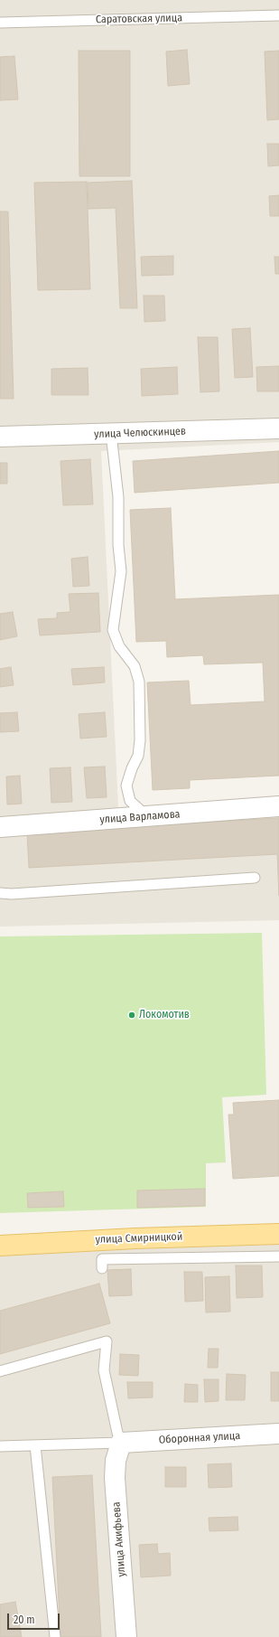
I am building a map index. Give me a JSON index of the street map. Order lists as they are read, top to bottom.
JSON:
{
  "streets": {
    "main road": ["улица Смирницкой"],
    "street": [
      "улица Челюскинцев",
      "улица Варламова",
      "Оборонная улица",
      "улица Акифьева"
    ],
    "lane": ["Саратовская улица"]
  },
  "crossings": [
    ["Оборонная улица", "улица Акифьева"]
  ],
  "places": ["Локомотив"],
  "scale_bar": "20 m"
}
